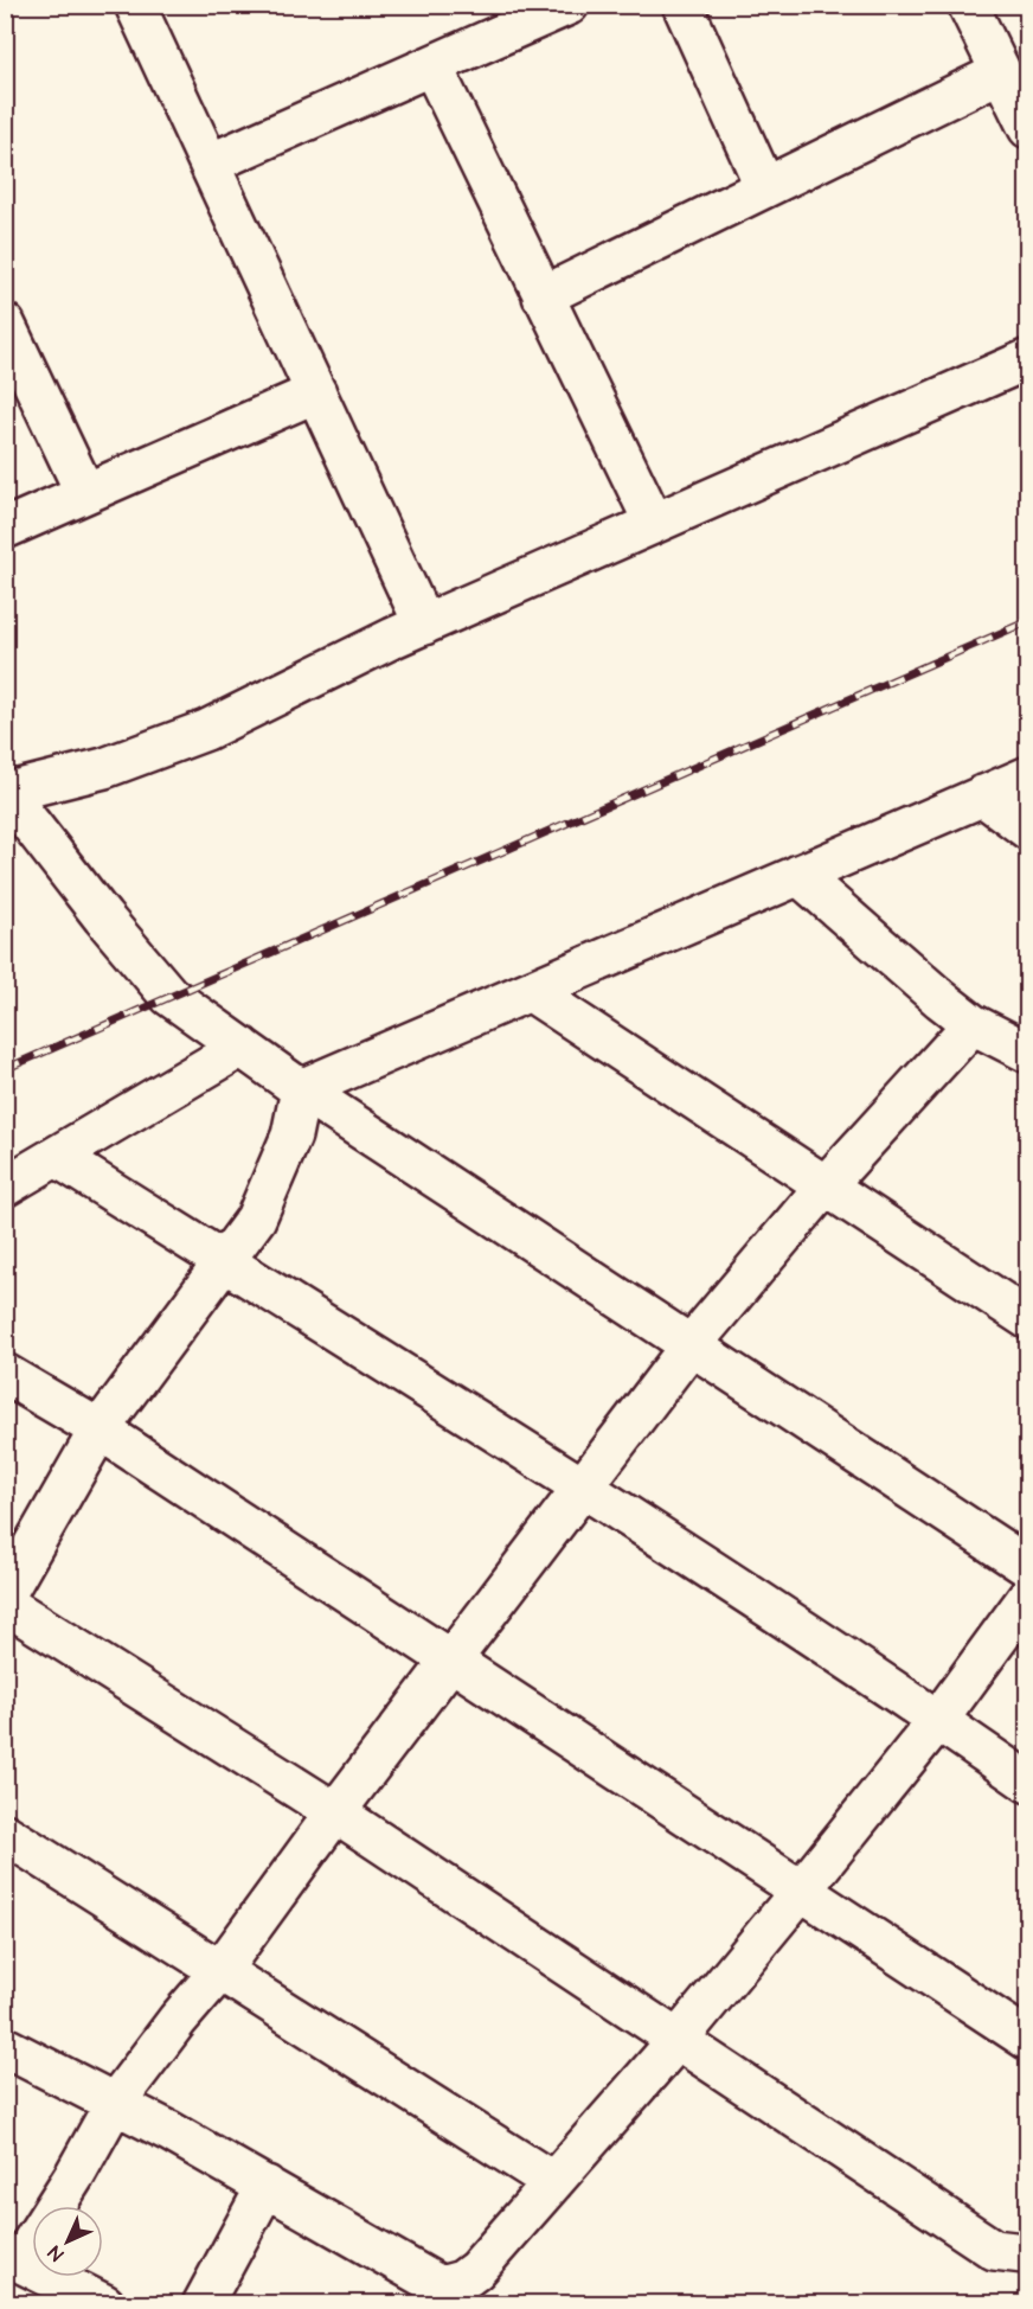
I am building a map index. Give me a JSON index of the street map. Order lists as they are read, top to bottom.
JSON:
{
  "north": "bottom left"
}
